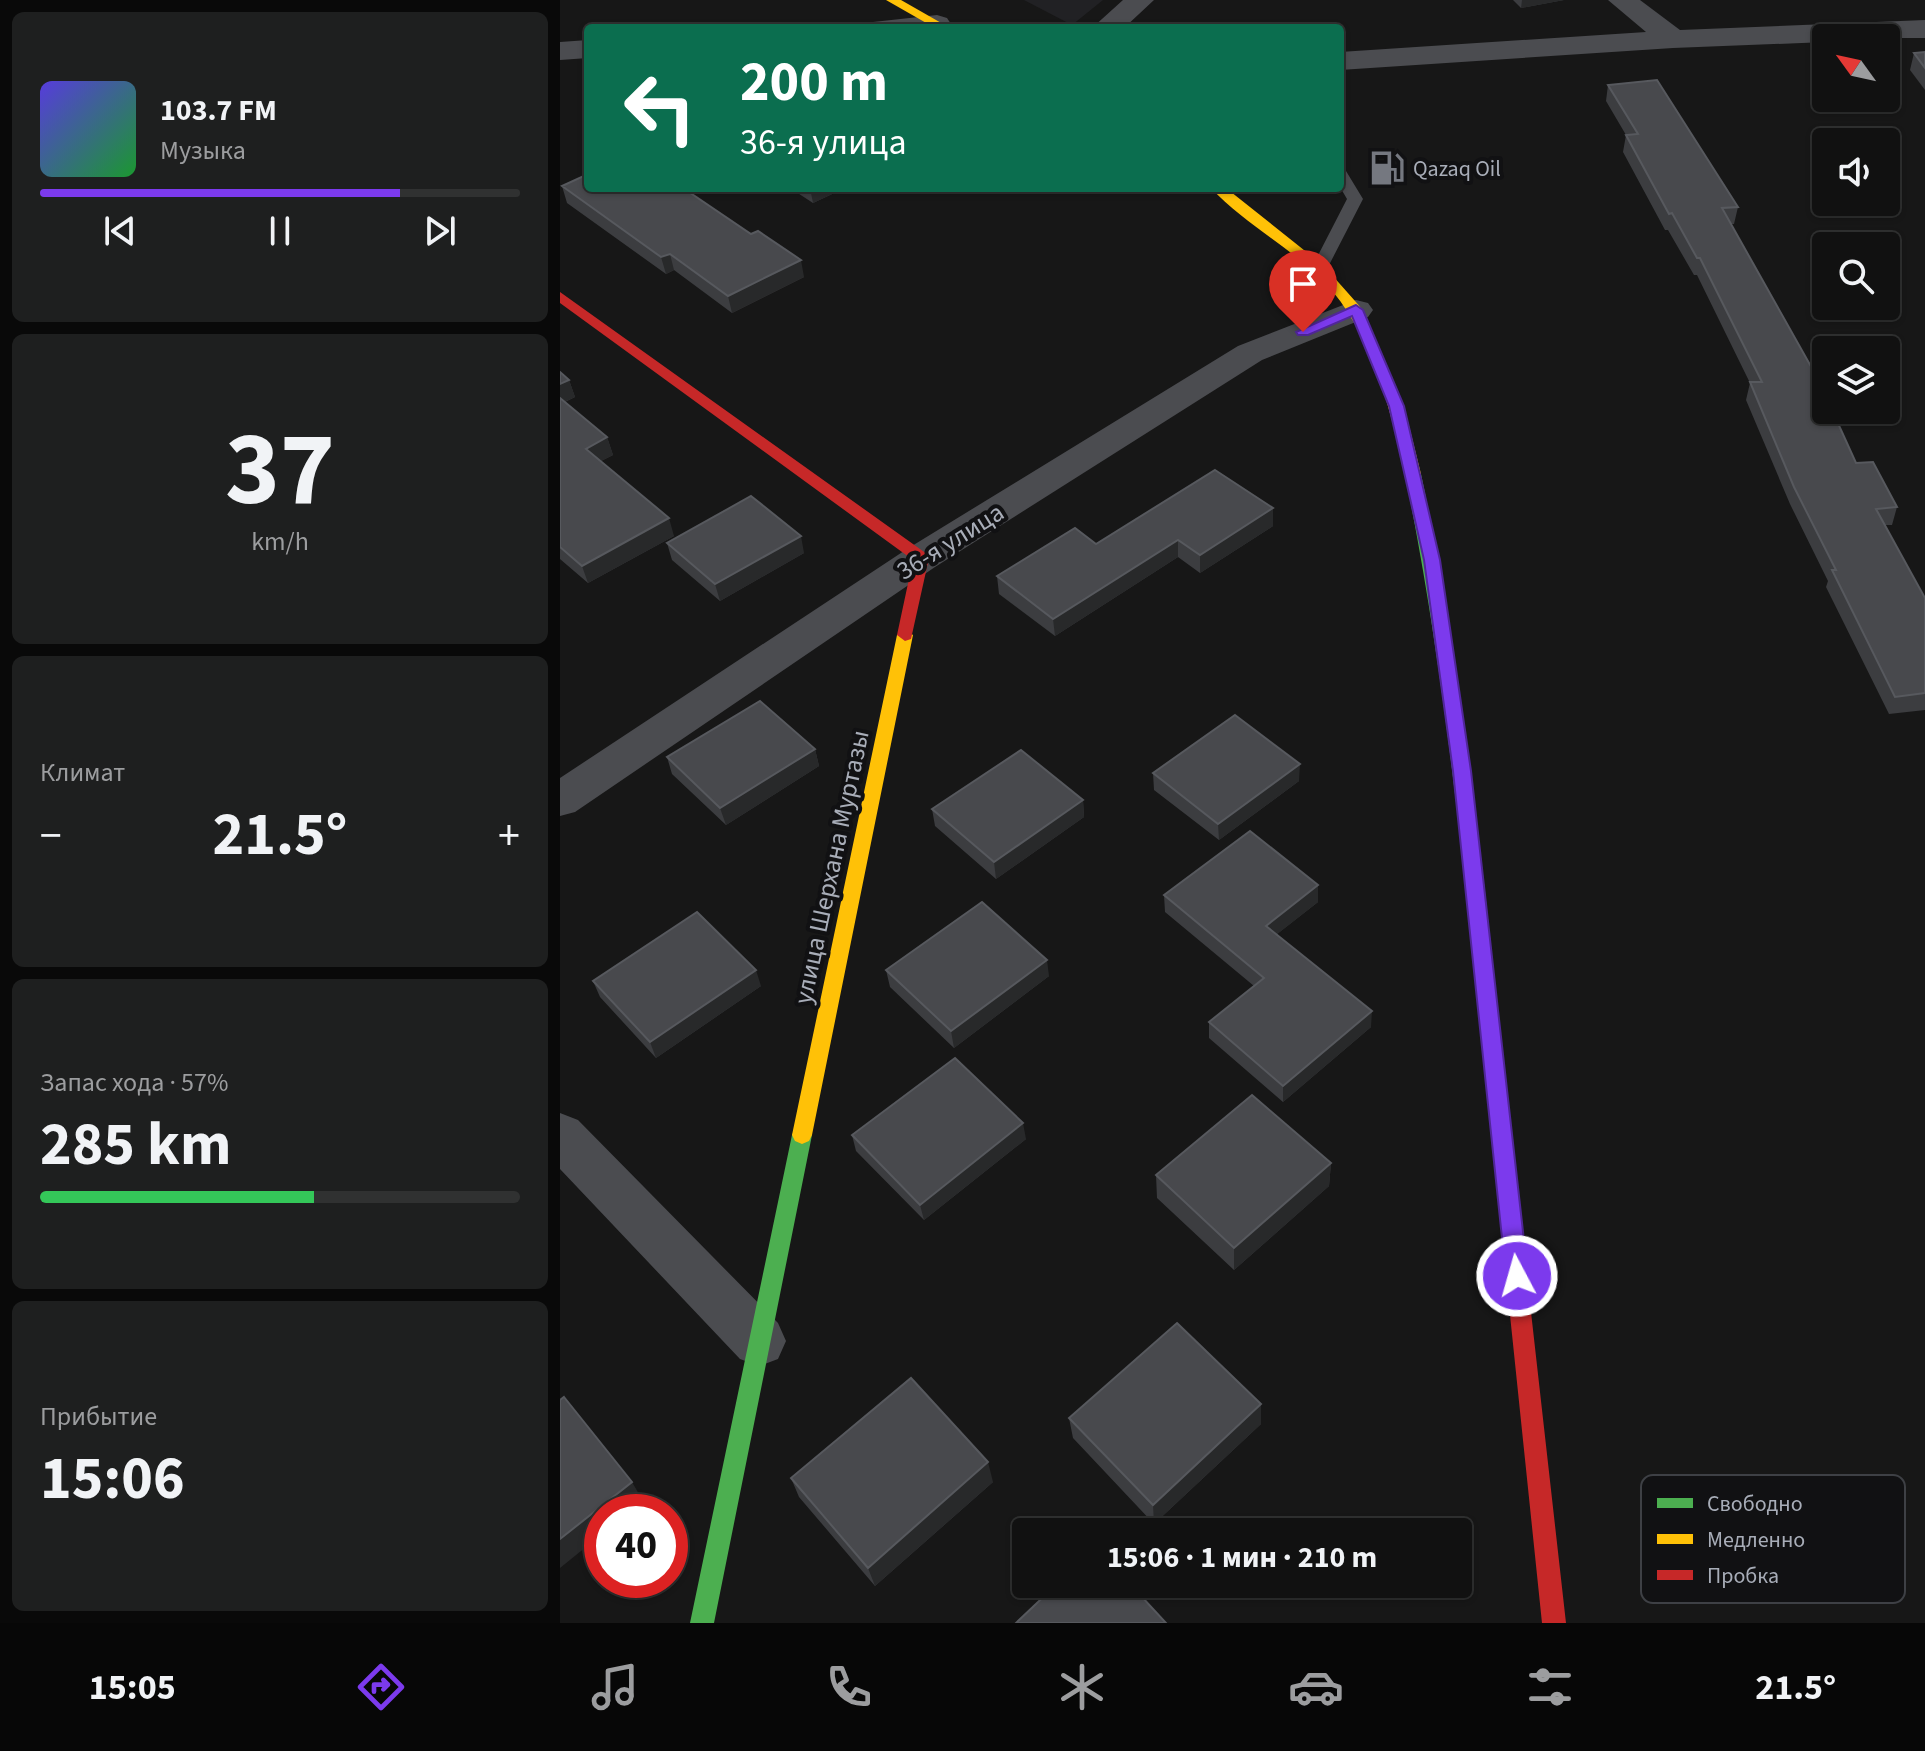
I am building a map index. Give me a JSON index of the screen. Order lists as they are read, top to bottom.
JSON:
{
  "streets": {
    "street": ["36-я улица", "улица Шерхана Муртазы"]
  },
  "crossings": [
    ["36-я улица", "улица Шерхана Муртазы"]
  ],
  "places": {
    "fuel station": ["Qazaq Oil"]
  },
  "legend": ["Свободно", "Медленно", "Пробка"],
  "north": "top left",
  "page": {
    "turn": ["200 m", "36-я улица"],
    "song": ["103.7 FM", "Музыка"],
    "tile": [
      ["37", "km/h"],
      "Климат",
      ["Запас хода · 57%", "285 km"],
      ["Прибытие", "15:06"]
    ],
    "heat": ["−", "21.5°", "+"],
    "limit": "40",
    "trip": "15:06 · 1 мин · 210 m",
    "tabs": ["15:05", "21.5°"]
  }
}
